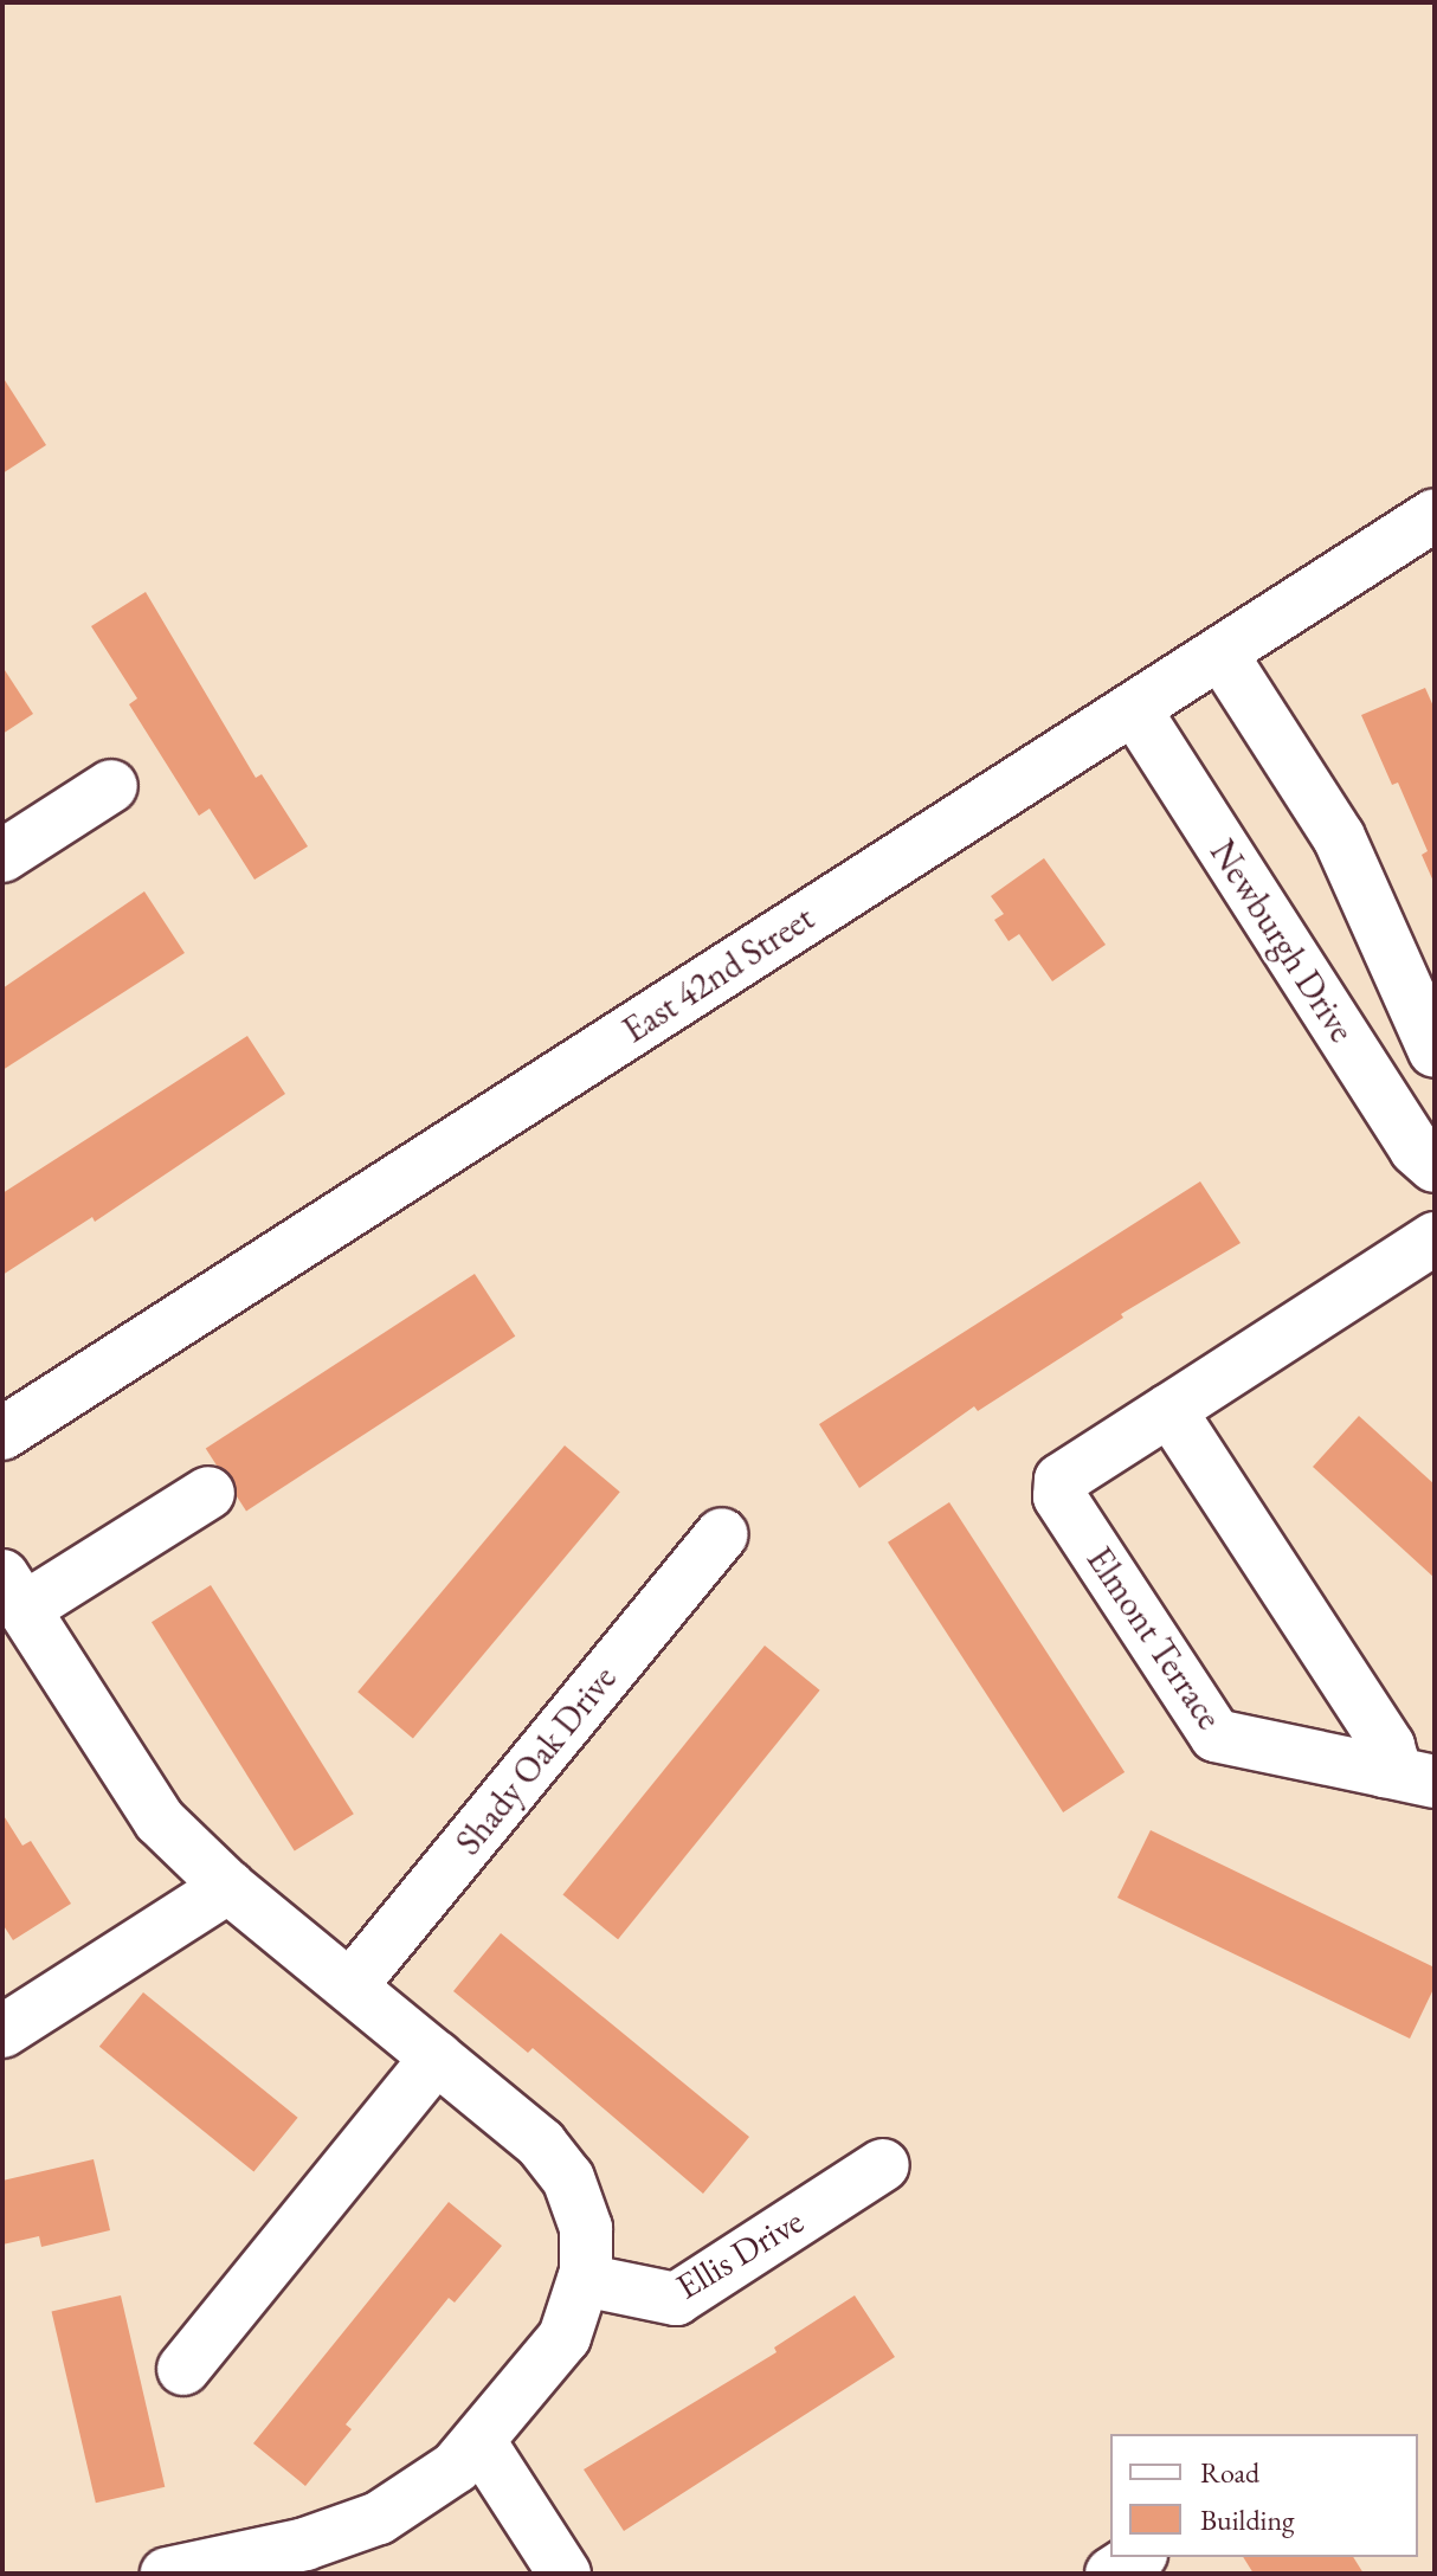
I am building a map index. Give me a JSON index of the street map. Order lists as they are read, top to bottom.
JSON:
{
  "streets": {
    "street": [
      "Newburgh Drive",
      "East 42nd Street",
      "Elmont Terrace",
      "Shady Oak Drive",
      "Ellis Drive"
    ]
  },
  "crossings": [
    ["Newburgh Drive", "East 42nd Street"]
  ],
  "legend": ["Road", "Building"]
}
